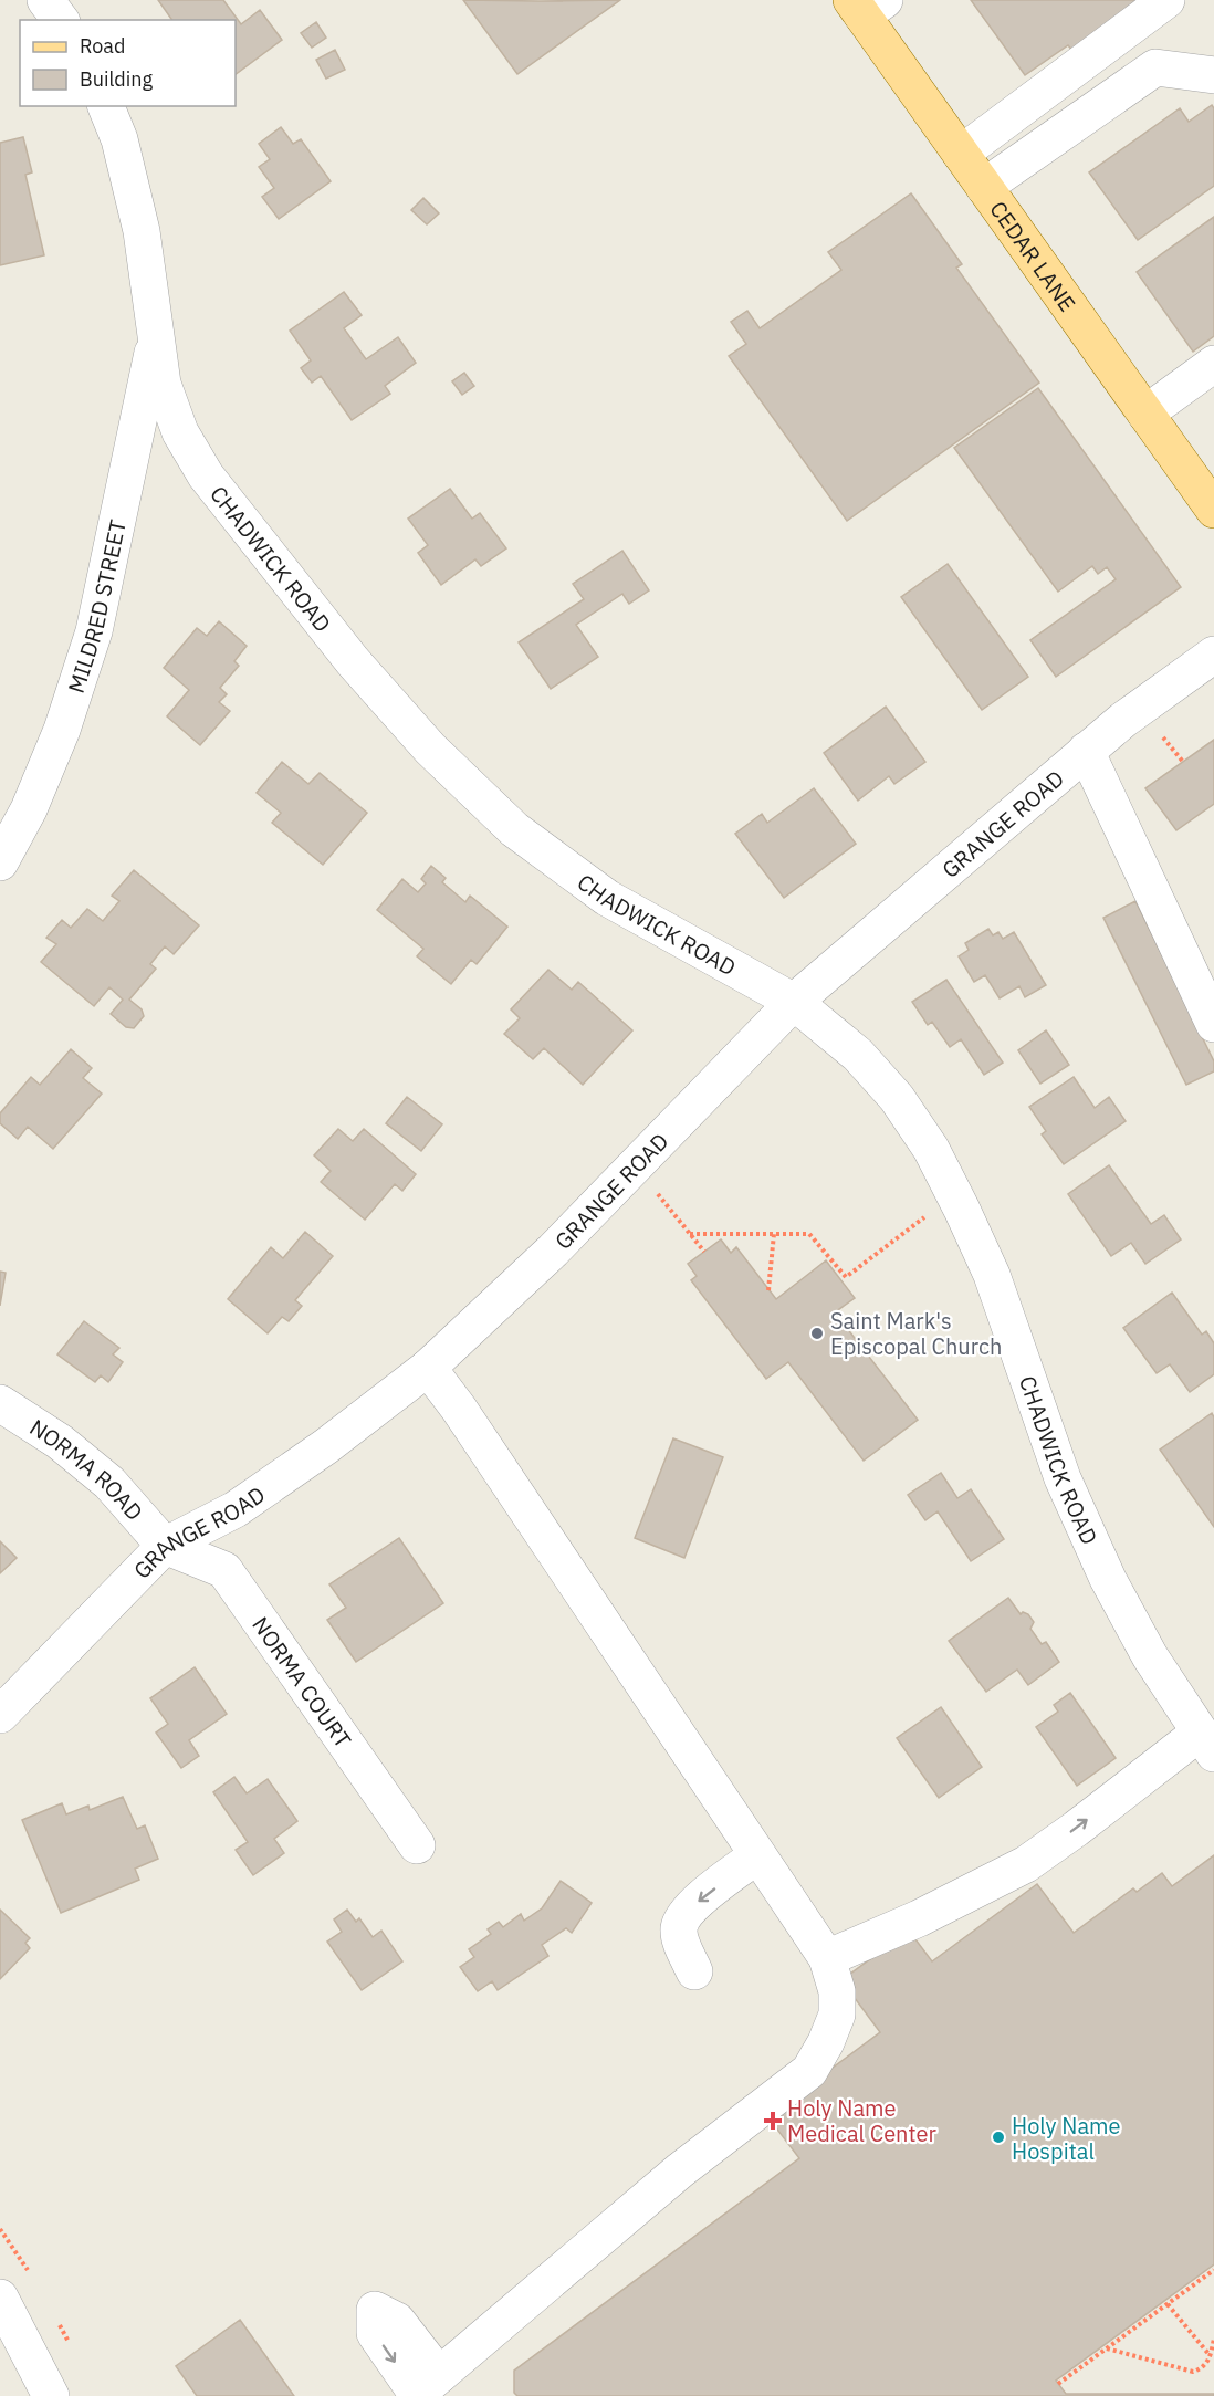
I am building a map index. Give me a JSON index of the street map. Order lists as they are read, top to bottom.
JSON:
{
  "streets": {
    "main road": ["CEDAR LANE"],
    "street": [
      "CHADWICK ROAD",
      "MILDRED STREET",
      "GRANGE ROAD",
      "NORMA ROAD",
      "NORMA COURT"
    ]
  },
  "crossings": [
    ["CHADWICK ROAD", "MILDRED STREET"],
    ["CHADWICK ROAD", "GRANGE ROAD"],
    ["GRANGE ROAD", "NORMA ROAD"],
    ["GRANGE ROAD", "NORMA COURT"],
    ["NORMA ROAD", "NORMA COURT"]
  ],
  "places": {
    "other": ["Saint Mark's Episcopal Church", "Holy Name Hospital"],
    "health": ["Holy Name Medical Center"]
  },
  "legend": ["Road", "Building"]
}
